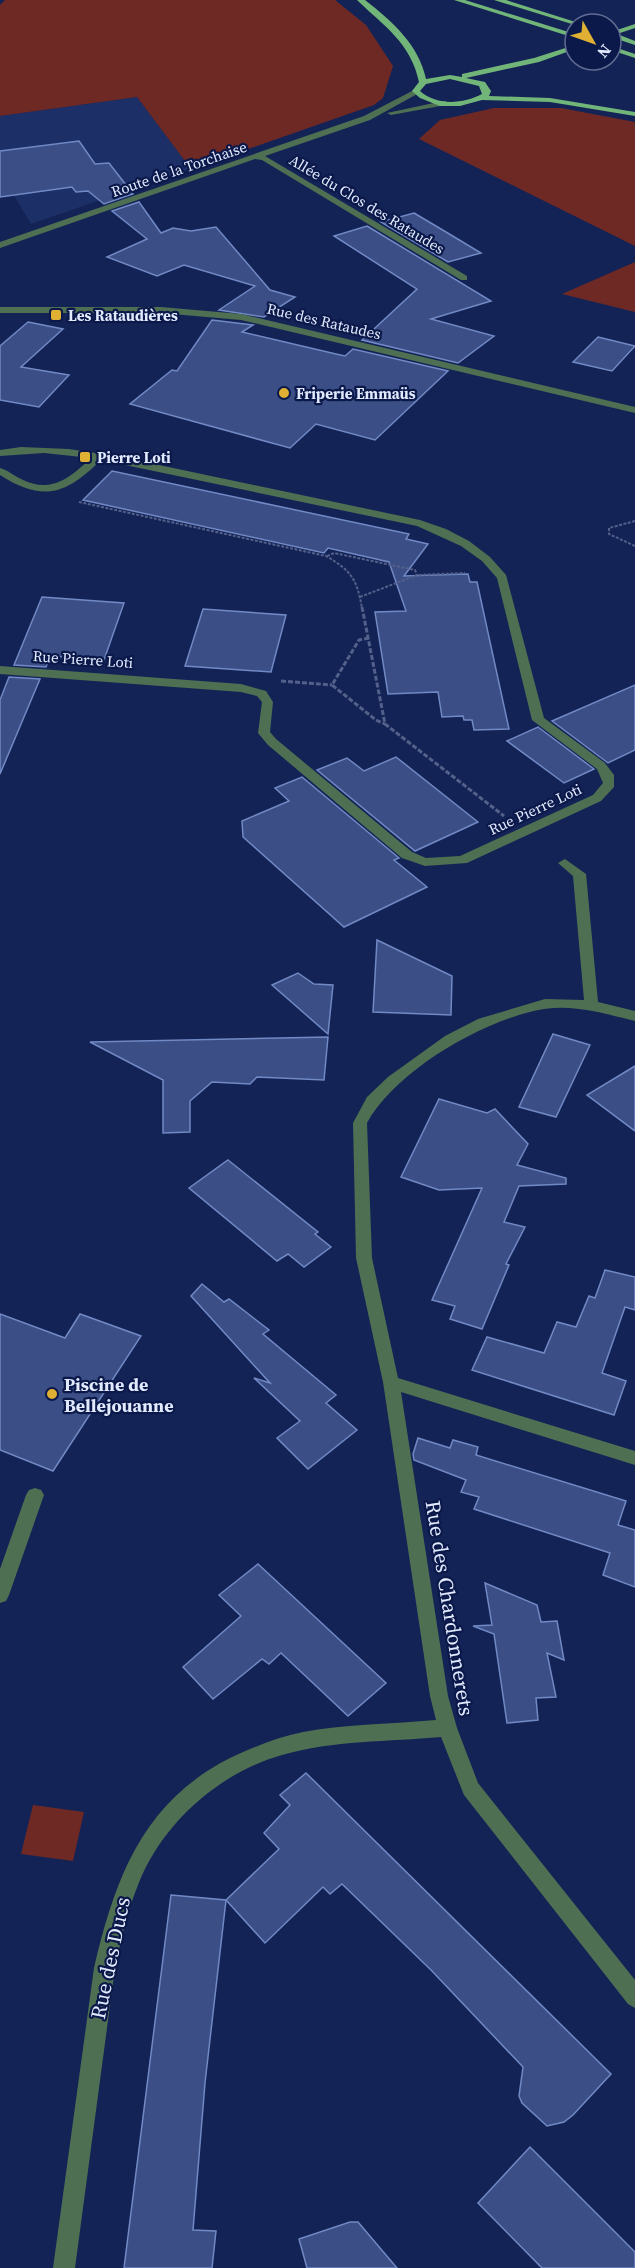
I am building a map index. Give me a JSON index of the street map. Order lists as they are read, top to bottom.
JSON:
{
  "streets": {
    "street": [
      "Route de la Torchaise",
      "Allée du Clos des Rataudes",
      "Rue des Rataudes",
      "Rue Pierre Loti",
      "Rue des Chardonnerets",
      "Rue des Ducs"
    ]
  },
  "crossings": [
    ["Route de la Torchaise", "Allée du Clos des Rataudes"],
    ["Rue des Chardonnerets", "Rue des Ducs"]
  ],
  "places": {
    "transit": ["Les Rataudières", "Pierre Loti"],
    "other": ["Friperie Emmaüs", "Piscine de Bellejouanne"]
  },
  "north": "bottom right"
}
